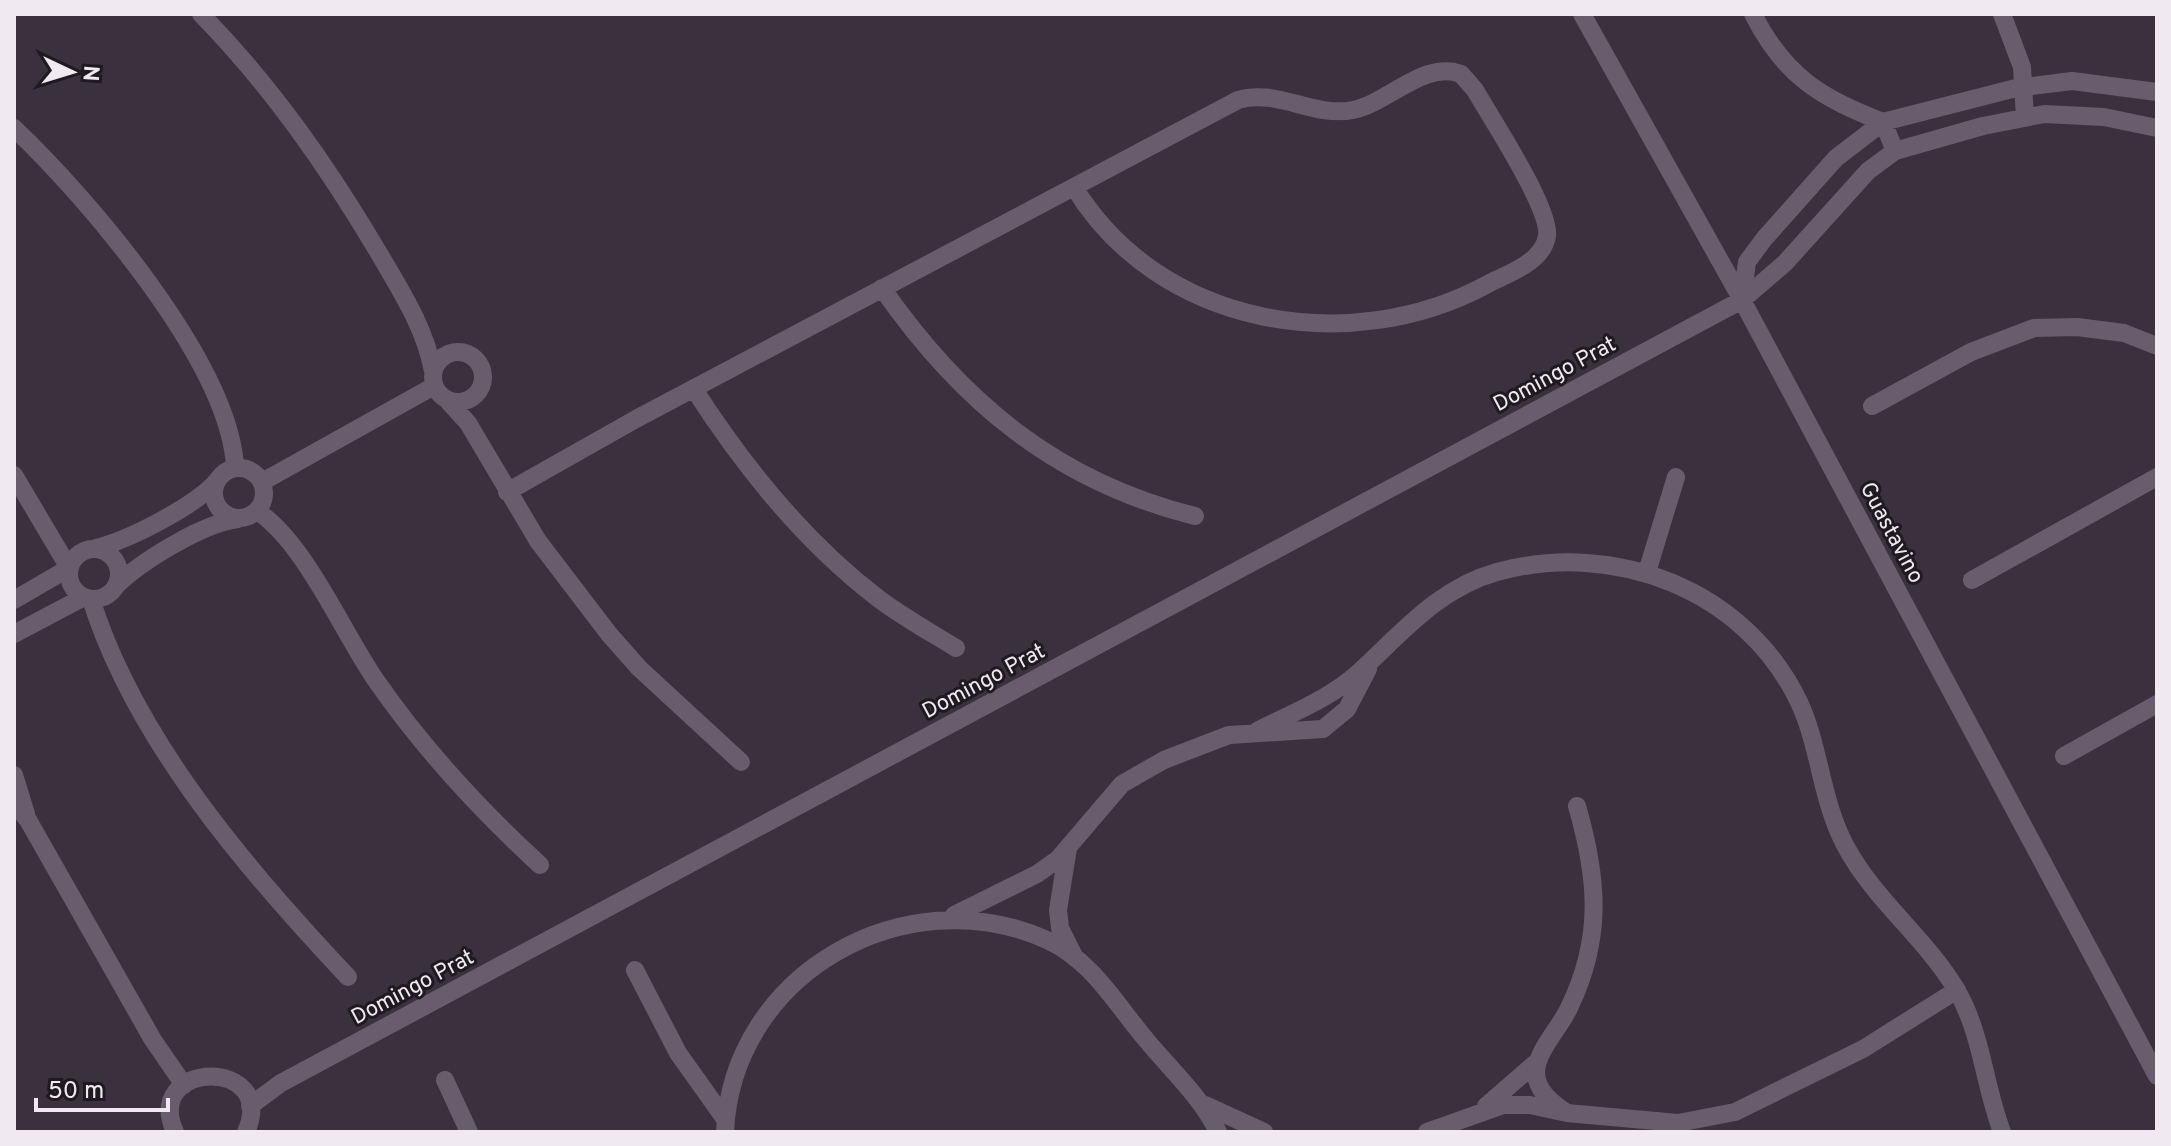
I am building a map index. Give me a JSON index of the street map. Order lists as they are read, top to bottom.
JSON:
{
  "streets": {
    "street": ["Domingo Prat", "Guastavino"]
  },
  "crossings": [
    ["Domingo Prat", "Guastavino"]
  ],
  "scale_bar": "50 m",
  "north": "right"
}
